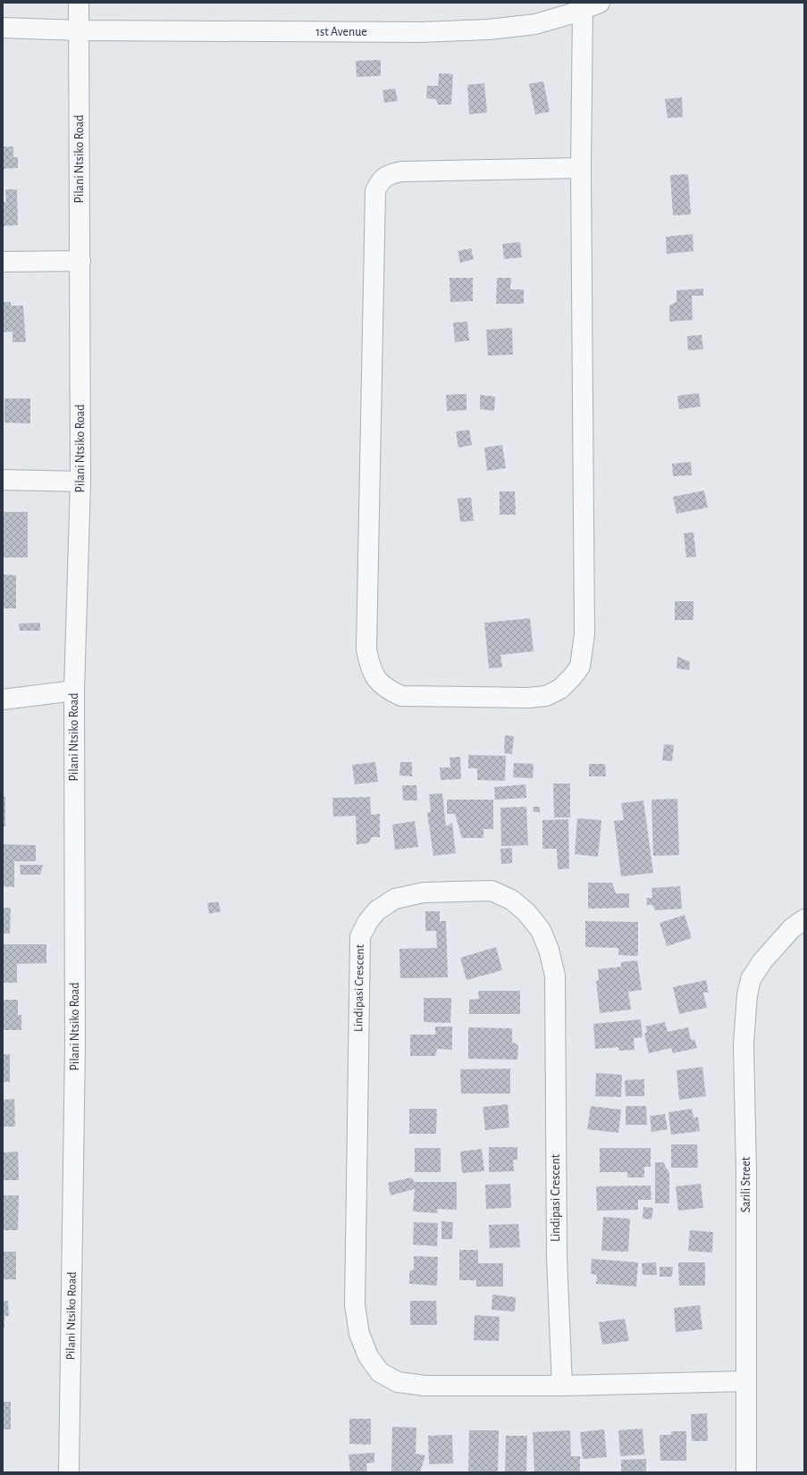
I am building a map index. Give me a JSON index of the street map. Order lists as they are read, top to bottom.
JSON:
{
  "streets": {
    "street": [
      "1st Avenue",
      "Pilani Ntsiko Road",
      "Lindipasi Crescent",
      "Sarili Street"
    ]
  },
  "crossings": [
    ["1st Avenue", "Pilani Ntsiko Road"],
    ["Lindipasi Crescent", "Sarili Street"]
  ]
}
